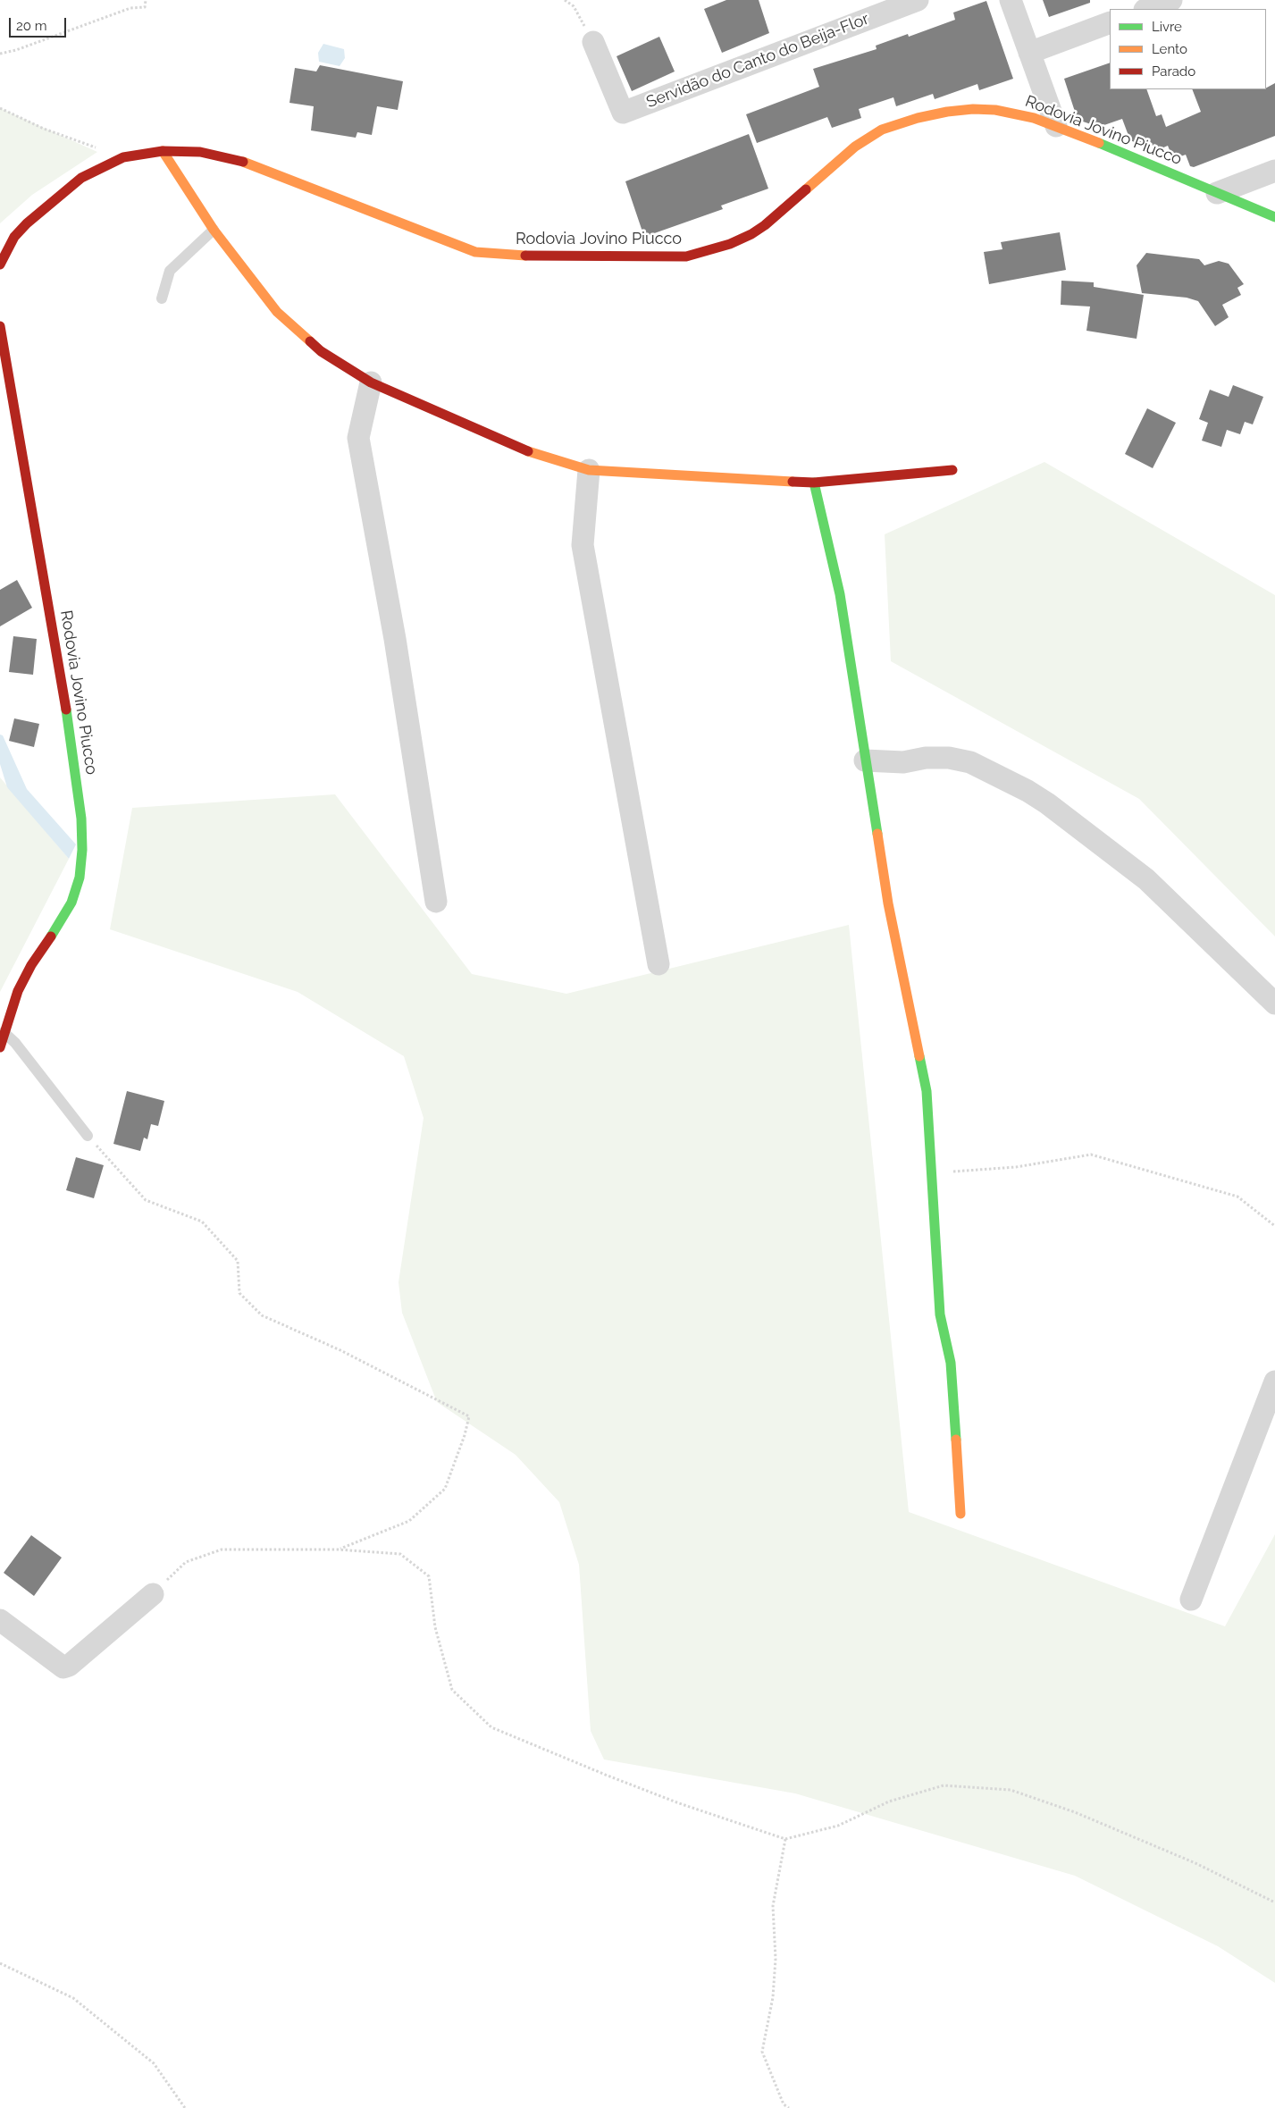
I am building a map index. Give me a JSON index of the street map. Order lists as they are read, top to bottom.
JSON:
{
  "streets": {
    "main road": ["Rodovia Jovino Piucco"],
    "street": ["Servidão do Canto do Beija-Flor"]
  },
  "legend": ["Livre", "Lento", "Parado"],
  "scale_bar": "20 m"
}
